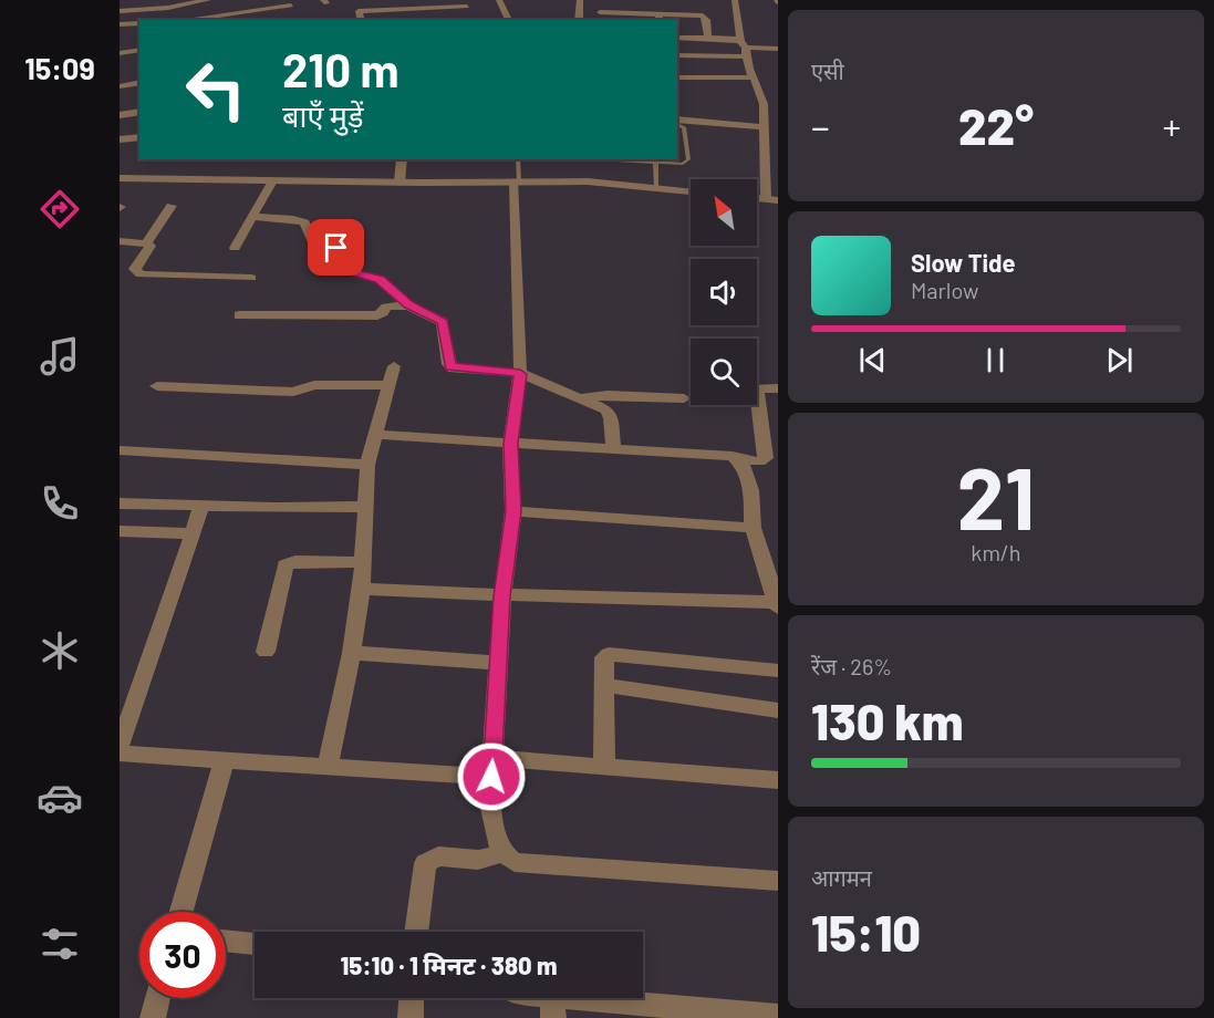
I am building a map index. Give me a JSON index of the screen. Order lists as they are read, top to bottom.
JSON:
{
  "north": "top left",
  "page": {
    "tabs": "15:09",
    "tile": [
      "एसी",
      ["21", "km/h"],
      ["रेंज · 26%", "130 km"],
      ["आगमन", "15:10"]
    ],
    "turn": ["210 m", "बाएँ मुड़ें"],
    "heat": ["−", "22°", "+"],
    "song": ["Slow Tide", "Marlow"],
    "limit": "30",
    "trip": "15:10 · 1 मिनट · 380 m"
  }
}
